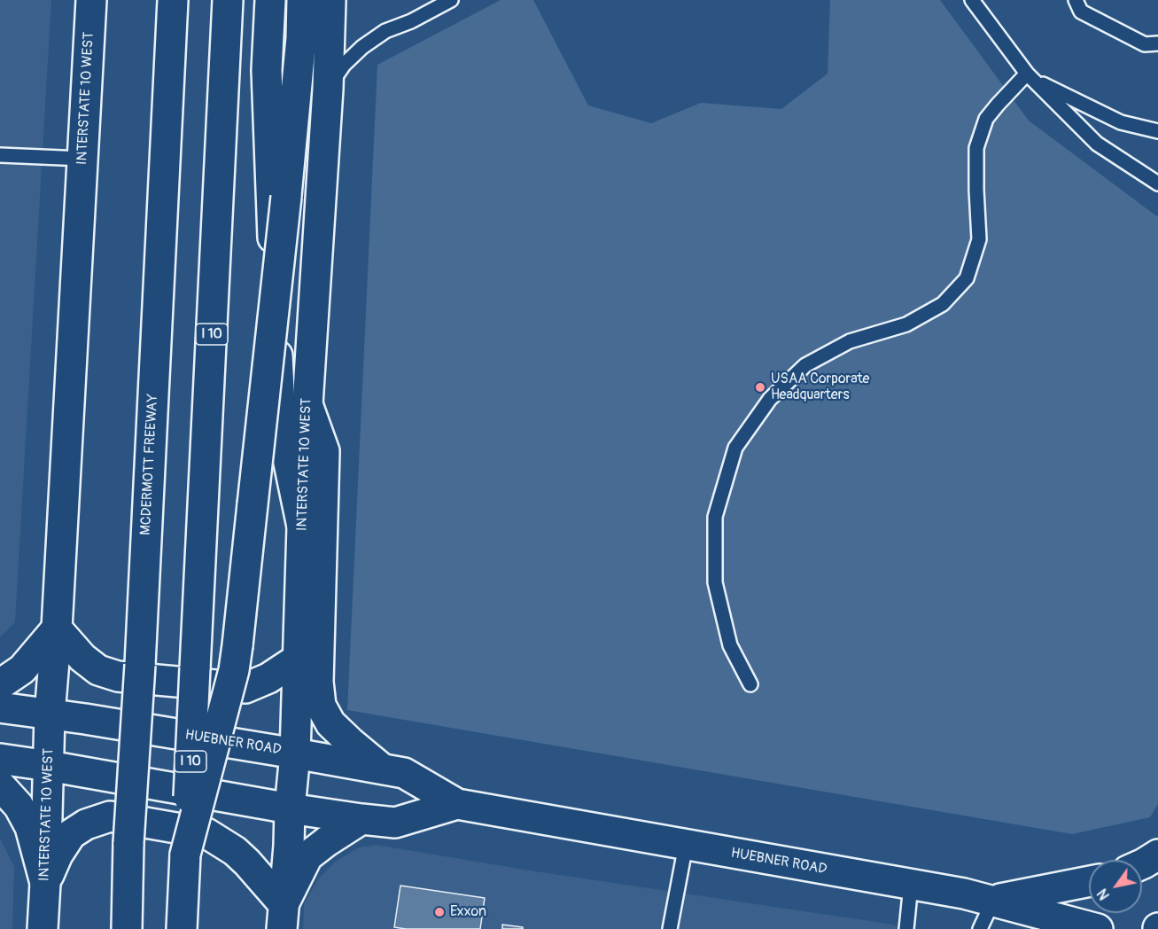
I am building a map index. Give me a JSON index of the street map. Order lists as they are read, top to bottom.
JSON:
{
  "streets": {
    "main road": [
      "INTERSTATE 10 WEST",
      "I 10",
      "MCDERMOTT FREEWAY",
      "HUEBNER ROAD"
    ]
  },
  "crossings": [
    ["INTERSTATE 10 WEST", "HUEBNER ROAD"]
  ],
  "places": ["USAA Corporate Headquarters", "Exxon"],
  "north": "bottom left"
}
